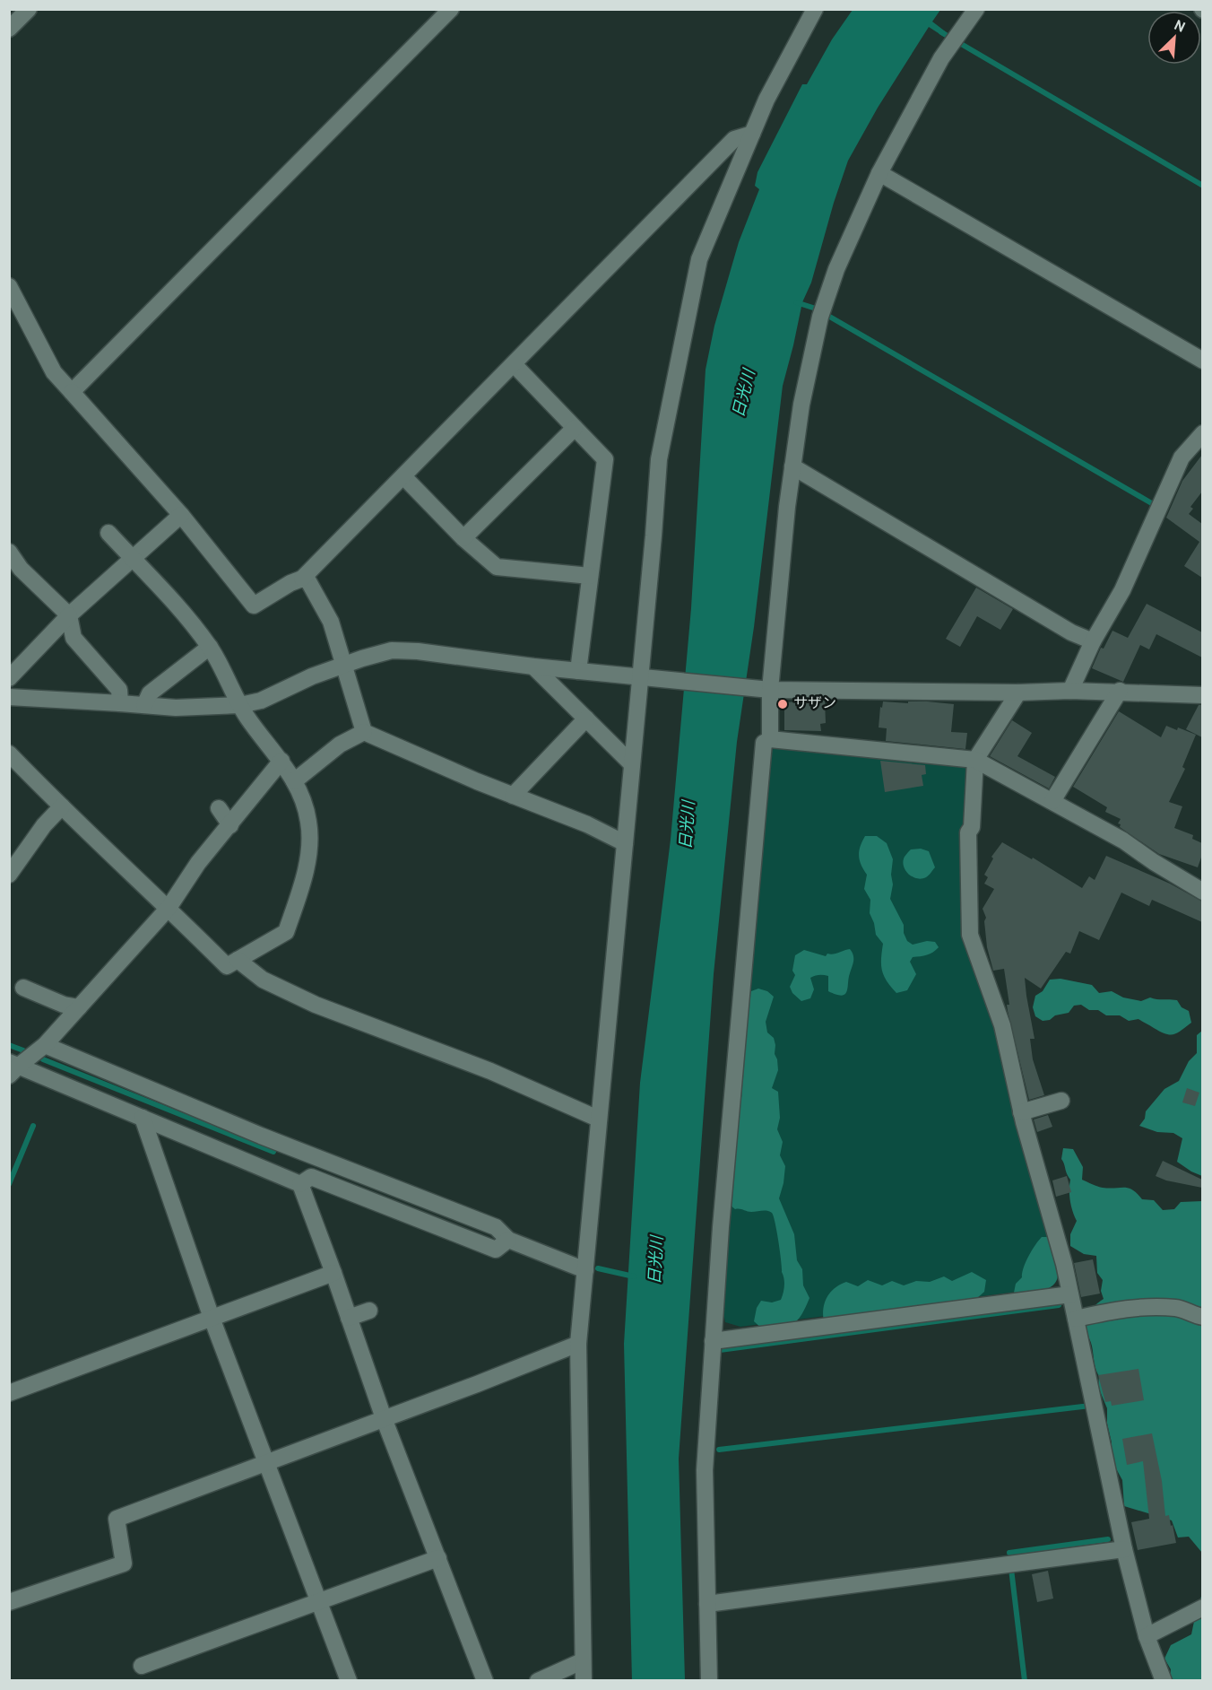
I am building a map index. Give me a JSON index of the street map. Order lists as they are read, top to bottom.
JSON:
{
  "water": ["日光川"],
  "places": ["サザン"],
  "north": "top right"
}
